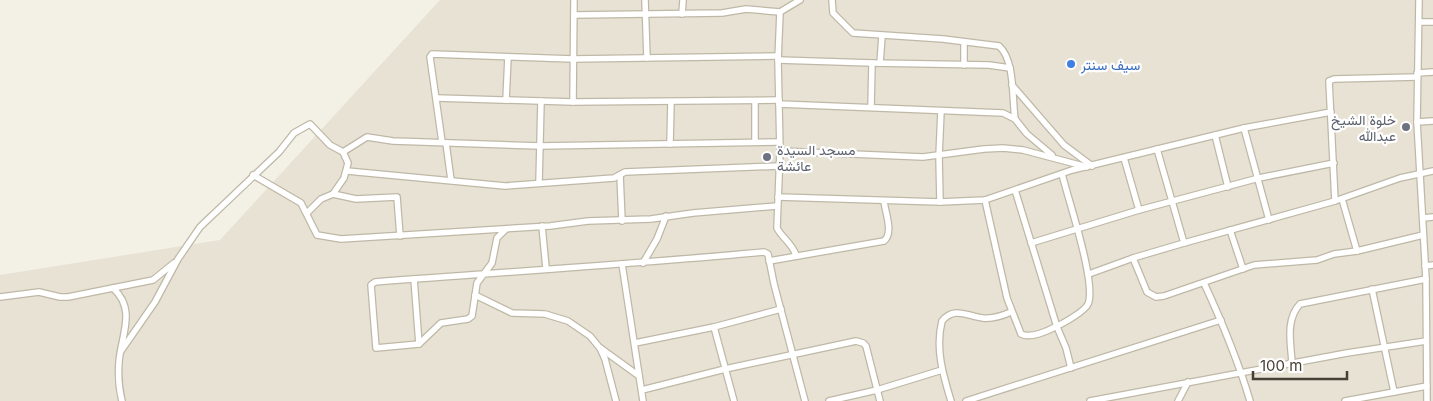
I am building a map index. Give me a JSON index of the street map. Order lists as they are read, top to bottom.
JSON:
{
  "places": ["سيف سنتر", "خلوة الشيخ عبدالله", "مسجد السيدة عائشة"],
  "scale_bar": "100 m"
}
